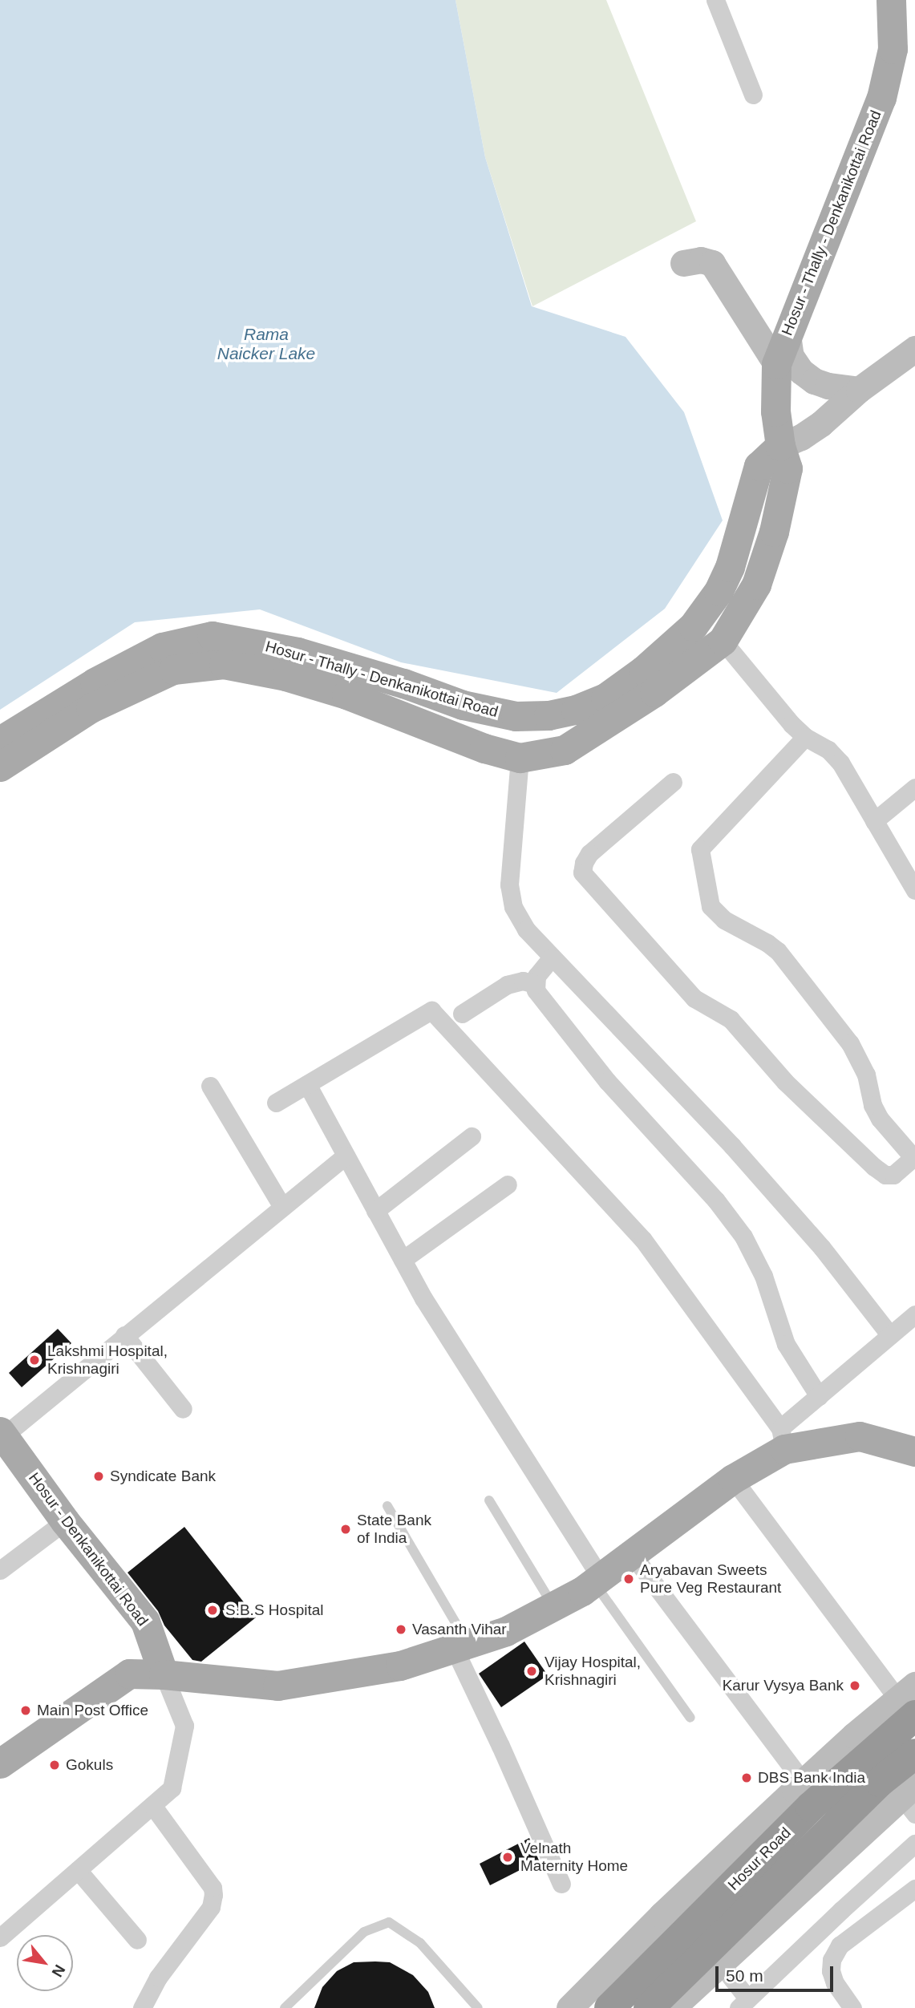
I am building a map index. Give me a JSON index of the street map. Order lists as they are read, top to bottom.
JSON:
{
  "streets": {
    "highway": ["Hosur Road"],
    "main road": ["Hosur - Thally - Denkanikottai Road", "Hosur - Denkanikottai Road"]
  },
  "water": ["Rama Naicker Lake"],
  "places": [
    "Lakshmi Hospital, Krishnagiri",
    "Syndicate Bank",
    "State Bank of India",
    "Aryabavan Sweets Pure Veg Restaurant",
    "S.B.S Hospital",
    "Vasanth Vihar",
    "Vijay Hospital, Krishnagiri",
    "Karur Vysya Bank",
    "Main Post Office",
    "Gokuls",
    "DBS Bank India",
    "Velnath Maternity Home"
  ],
  "scale_bar": "50 m",
  "north": "bottom right"
}
